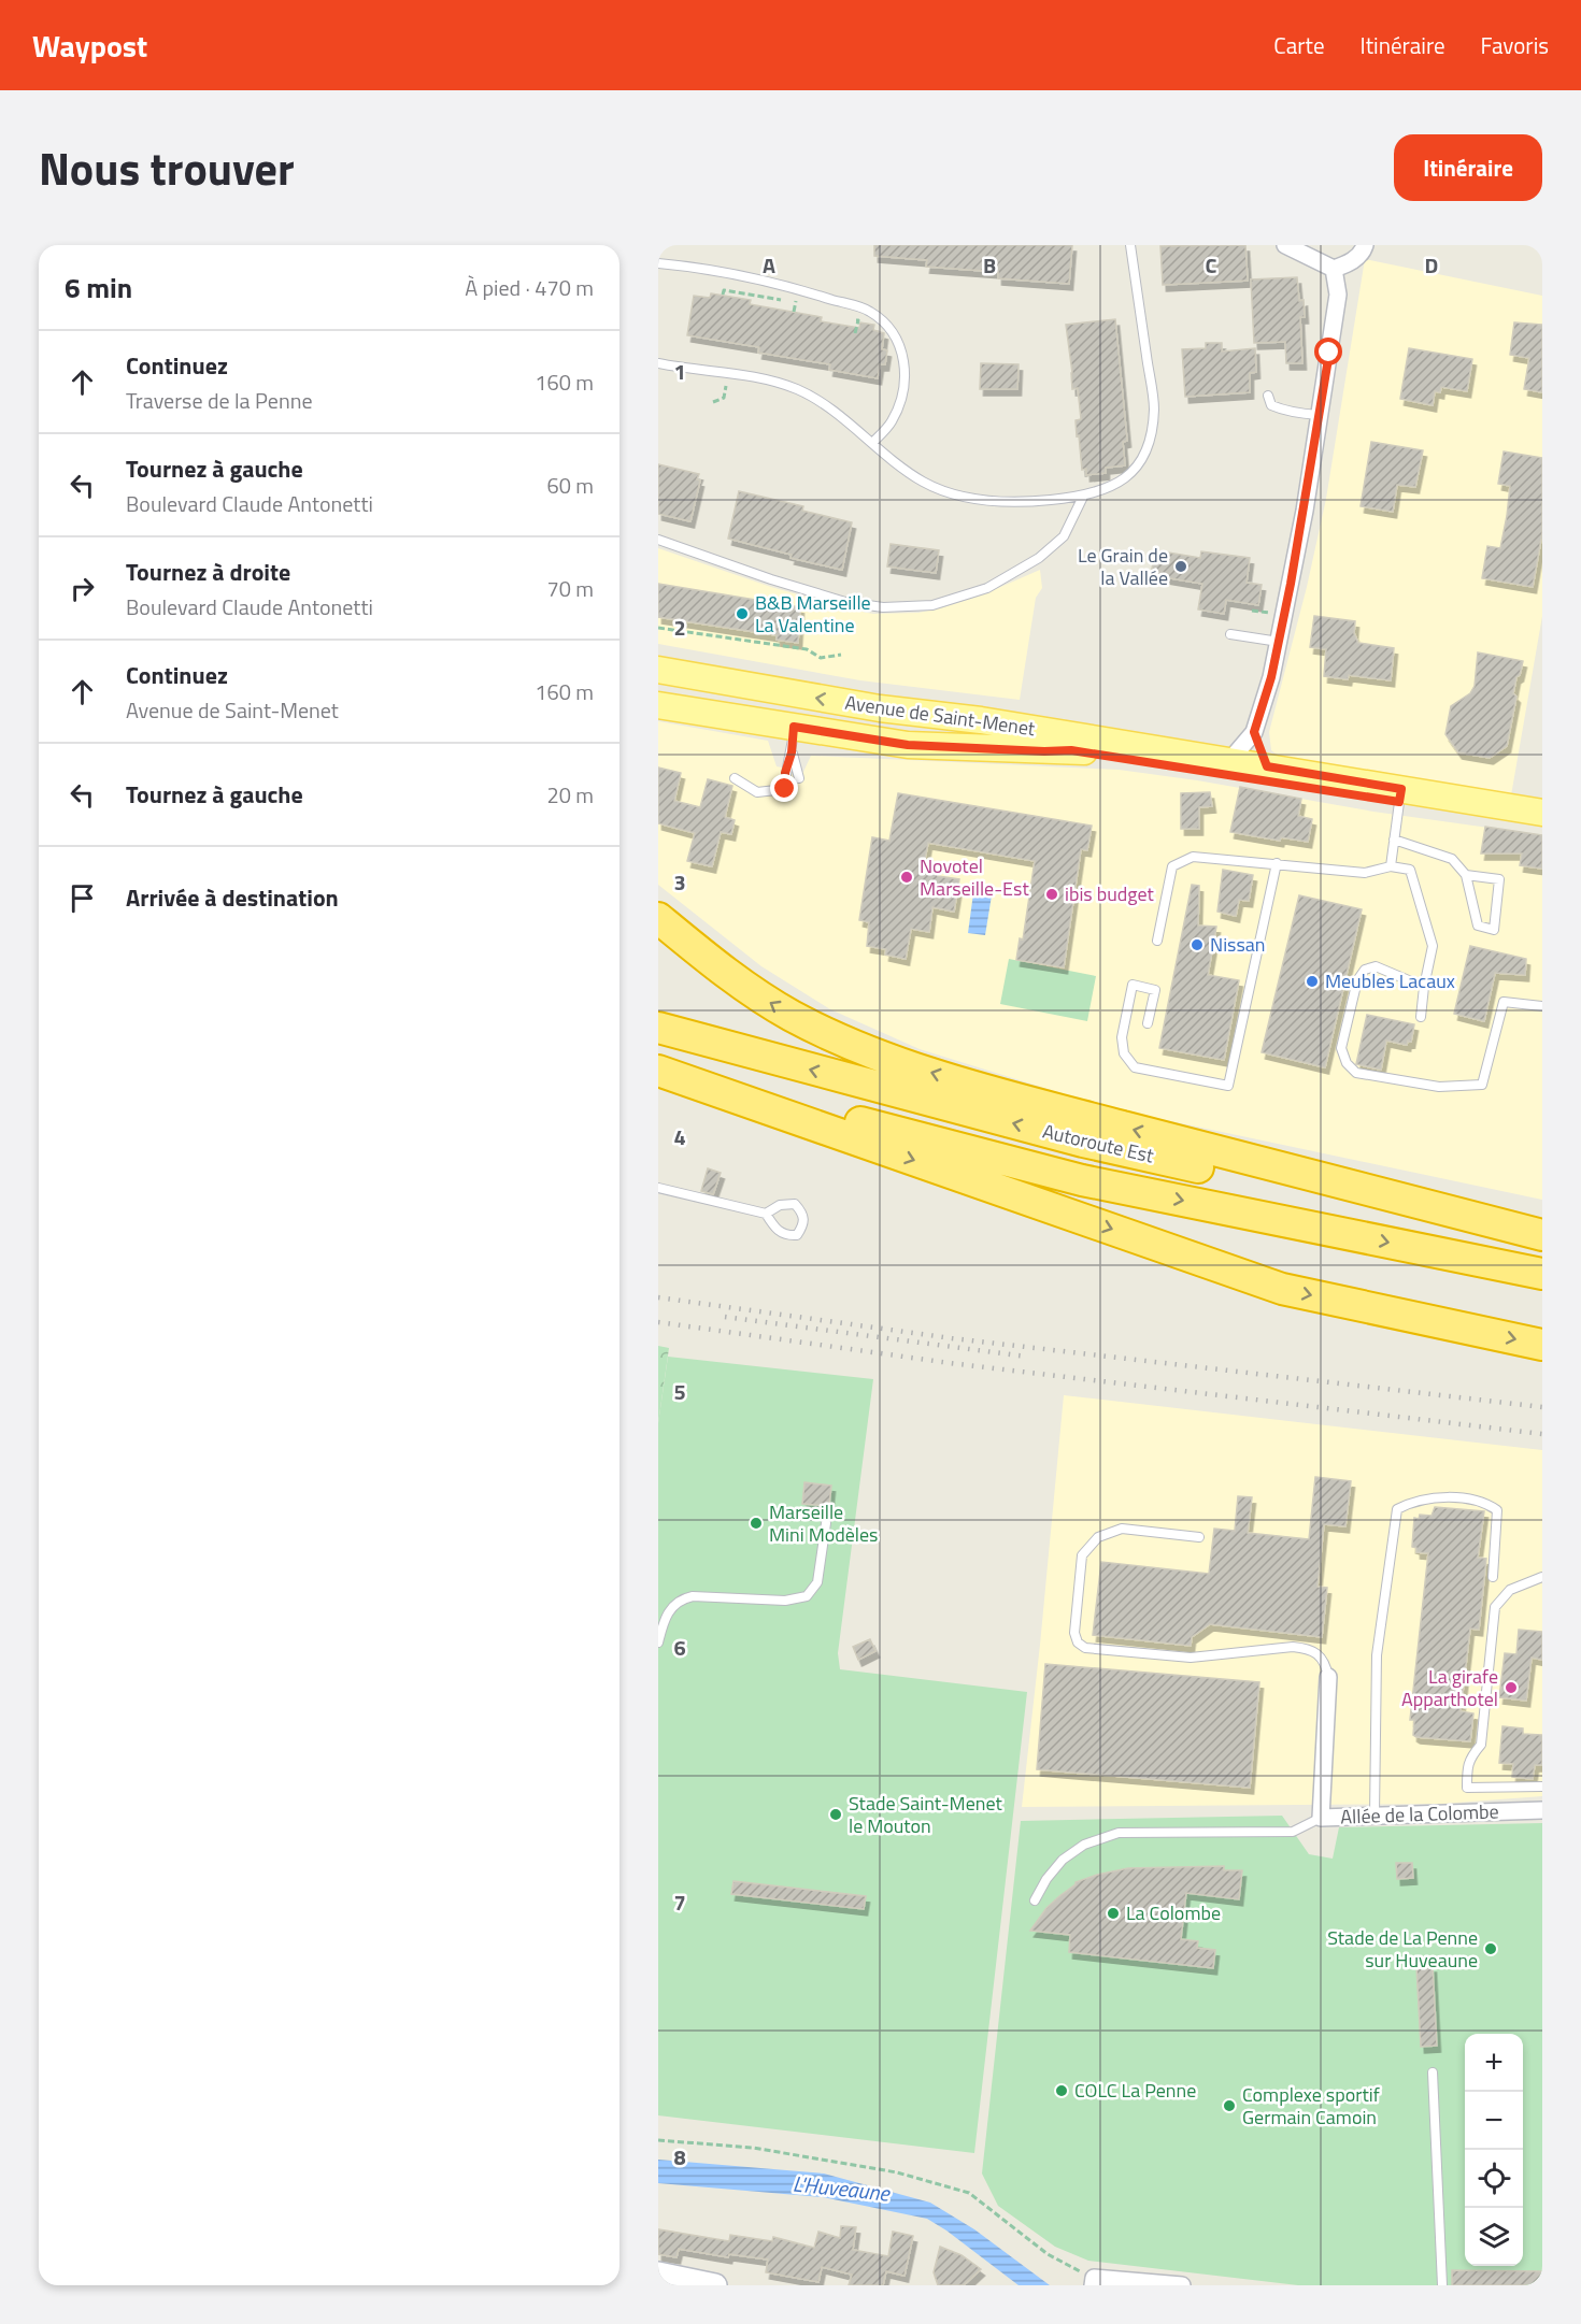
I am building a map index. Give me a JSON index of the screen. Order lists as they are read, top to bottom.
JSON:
{
  "streets": {
    "highway": ["Autoroute Est"],
    "main road": ["Avenue de Saint-Menet"],
    "street": ["Allée de la Colombe"]
  },
  "water": ["L'Huveaune"],
  "places": [
    "Le Grain de la Vallée",
    "B&B Marseille La Valentine",
    "Novotel Marseille-Est",
    "ibis budget",
    "Nissan",
    "Meubles Lacaux",
    "Marseille Mini Modèles",
    "La girafe Apparthotel",
    "Stade Saint-Menet le Mouton",
    "La Colombe",
    "Stade de La Penne sur Huveaune",
    "COLC La Penne",
    "Complexe sportif Germain Camoin"
  ],
  "page": {
    "header": "Waypost",
    "nav": ["Carte", "Itinéraire", "Favoris"],
    "title": "Nous trouver",
    "buttons": "Itinéraire",
    "heading": ["6 min", "À pied · 470 m"],
    "list": [
      ["Continuez", "Traverse de la Penne", "160 m"],
      ["Tournez à gauche", "Boulevard Claude Antonetti", "60 m"],
      ["Tournez à droite", "Boulevard Claude Antonetti", "70 m"],
      ["Continuez", "Avenue de Saint-Menet", "160 m"],
      ["Tournez à gauche", "20 m"],
      "Arrivée à destination"
    ],
    "map_buttons": ["+", "−"]
  },
  "grid": {
    "columns": [
      "A",
      "B",
      "C",
      "D"
    ],
    "rows": [
      "1",
      "2",
      "3",
      "4",
      "5",
      "6",
      "7",
      "8"
    ]
  }
}
